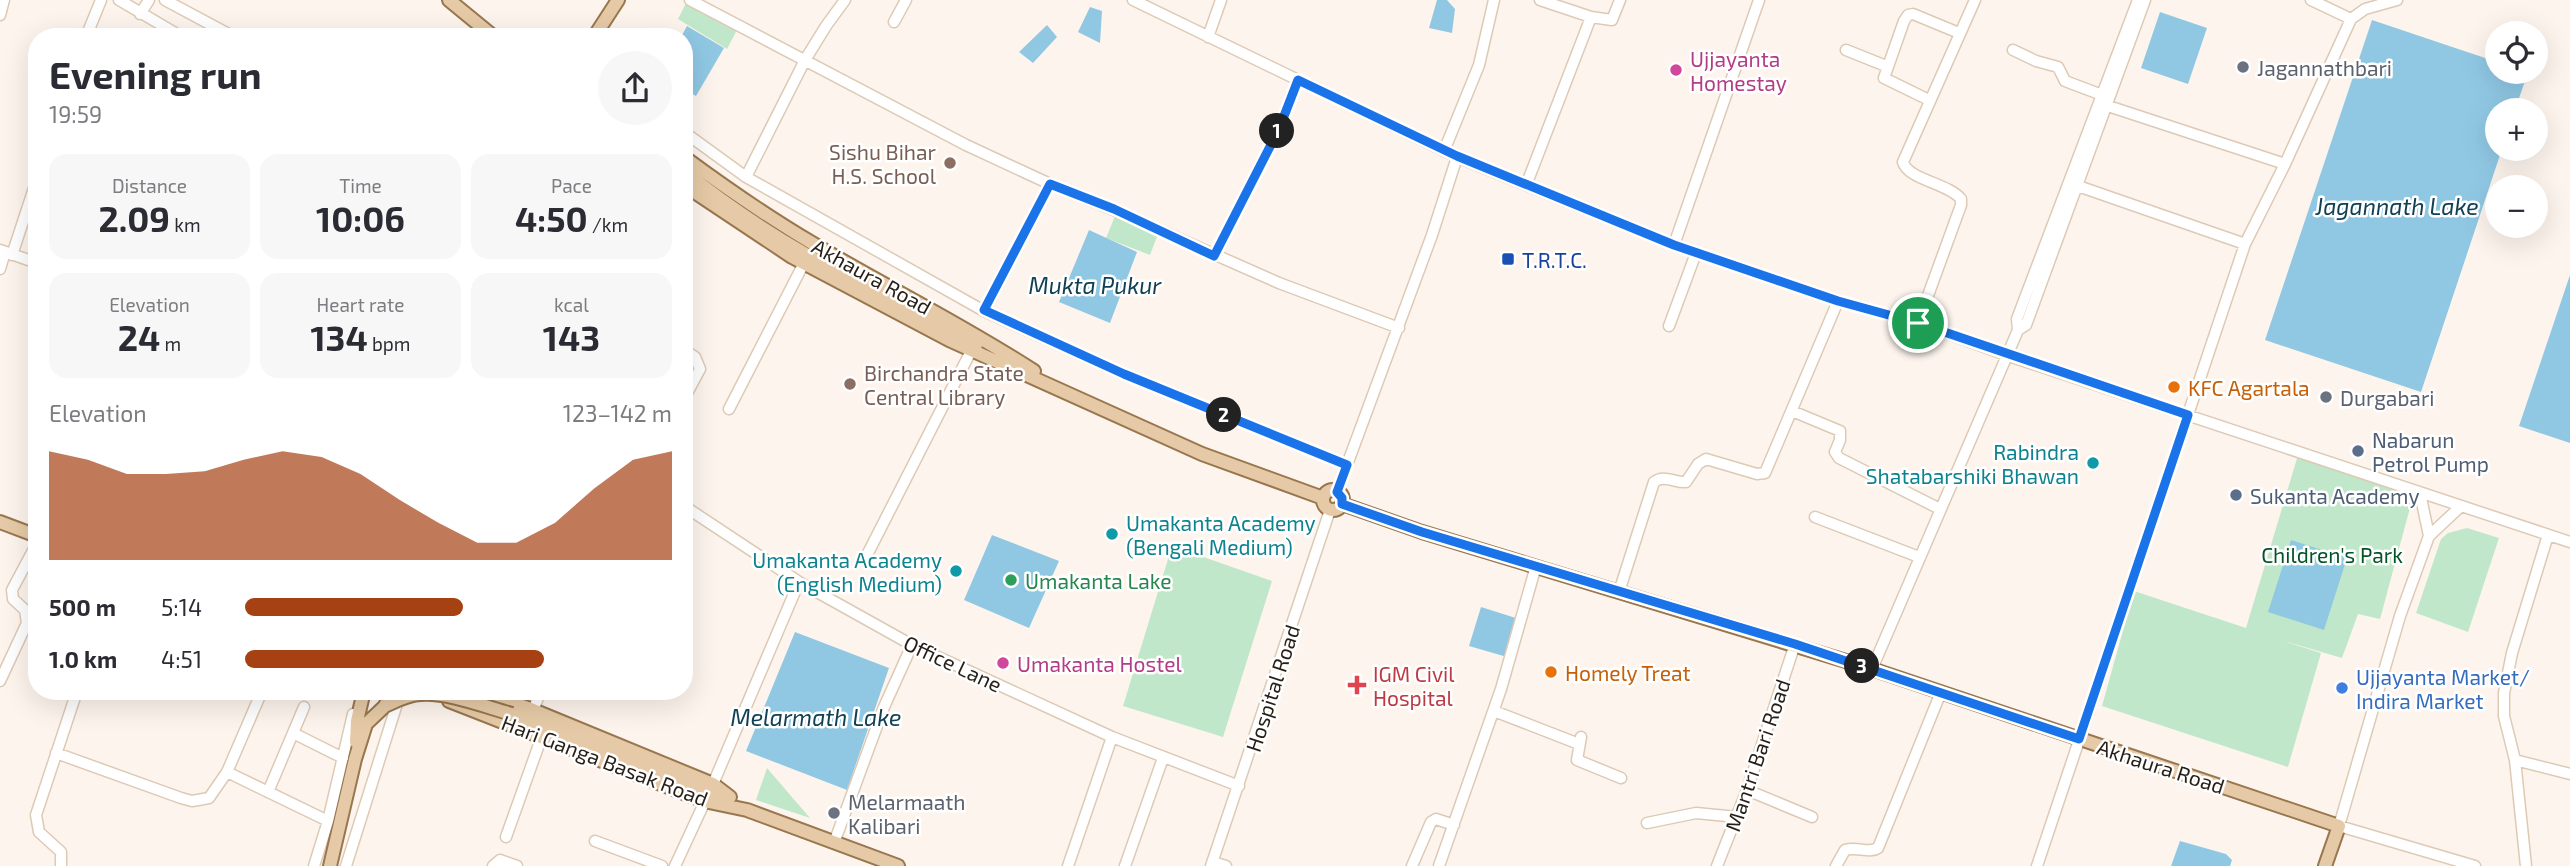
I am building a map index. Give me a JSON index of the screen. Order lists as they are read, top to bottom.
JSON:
{
  "streets": {
    "main road": ["Akhaura Road", "Hari Ganga Basak Road"],
    "street": ["Office Lane", "Hospital Road", "Mantri Bari Road"]
  },
  "crossings": [
    ["Akhaura Road", "Hospital Road"],
    ["Akhaura Road", "Mantri Bari Road"],
    ["Office Lane", "Hospital Road"]
  ],
  "water": ["Jagannath Lake", "Mukta Pukur", "Melarmath Lake"],
  "parks": ["Children's Park"],
  "places": {
    "other": [
      "Jagannathbari",
      "Ujjayanta Homestay",
      "Sishu Bihar H.S. School",
      "Birchandra State Central Library",
      "KFC Agartala",
      "Durgabari",
      "Nabarun Petrol Pump",
      "Rabindra Shatabarshiki Bhawan",
      "Sukanta Academy",
      "Umakanta Academy (Bengali Medium)",
      "Umakanta Academy (English Medium)",
      "Umakanta Lake",
      "Umakanta Hostel",
      "Homely Treat",
      "Ujjayanta Market/ Indira Market",
      "Melarmaath Kalibari"
    ],
    "transit": ["T.R.T.C."],
    "health": ["IGM Civil Hospital"]
  },
  "page": {
    "map_buttons": ["+", "−"],
    "heading": ["Evening run", "19:59"],
    "pins": ["1", "2", "3"],
    "stats": [
      ["Distance", "2.09 km"],
      ["Time", "10:06"],
      ["Pace", "4:50 /km"],
      ["Elevation", "24 m"],
      ["Heart rate", "134 bpm"],
      ["kcal", "143"]
    ],
    "chart": ["Elevation", "123–142 m"],
    "list": [
      {
        "name": "500 m",
        "note": "5:14"
      },
      {
        "name": "1.0 km",
        "note": "4:51"
      }
    ]
  }
}
